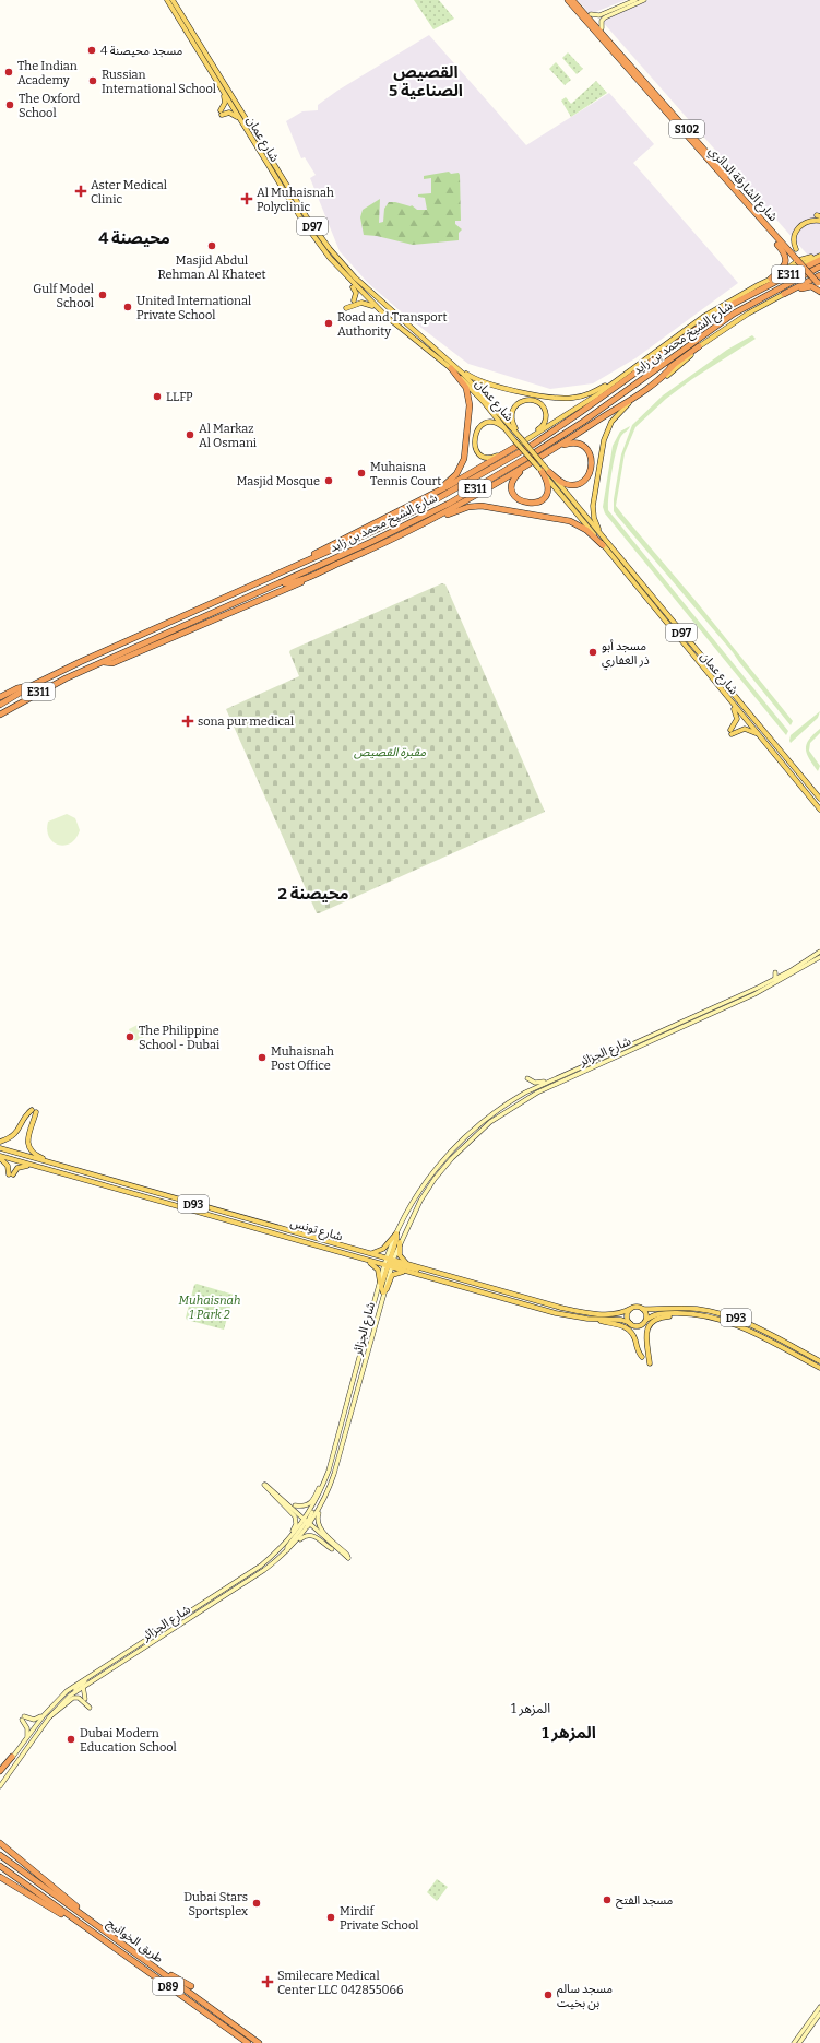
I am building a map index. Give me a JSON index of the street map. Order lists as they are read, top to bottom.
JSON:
{
  "streets": {
    "highway": [
      "S102",
      "شارع الشارقة الدائري",
      "E311",
      "شارع الشيخ محمد بن زايد",
      "طريق الخوانيج",
      "D89"
    ],
    "main road": [
      "شارع عمان",
      "D97",
      "شارع الجزائر",
      "D93",
      "شارع تونس"
    ]
  },
  "crossings": [
    ["شارع الجزائر", "شارع تونس"],
    ["D93", "شارع تونس"]
  ],
  "districts": [
    "القصيص الصناعية 5",
    "محيصنة 4",
    "محيصنة 2",
    "المزهر 1",
    "المزهر 1"
  ],
  "parks": ["مقبرة القصيص", "Muhaisnah 1 Park 2"],
  "places": {
    "other": [
      "مسجد محيصنة 4",
      "The Indian Academy",
      "Russian International School",
      "The Oxford School",
      "Masjid Abdul Rehman Al Khateet",
      "Gulf Model School",
      "United International Private School",
      "Road and Transport Authority",
      "LLFP",
      "Al Markaz Al Osmani",
      "Muhaisna Tennis Court",
      "Masjid Mosque",
      "مسجد أبو ذر الغفاري",
      "The Philippine School - Dubai",
      "Muhaisnah Post Office",
      "Dubai Modern Education School",
      "مسجد الفتح",
      "Dubai Stars Sportsplex",
      "Mirdif Private School",
      "مسجد سالم بن بخيت"
    ],
    "health": [
      "Aster Medical Clinic",
      "Al Muhaisnah Polyclinic",
      "sona pur medical",
      "Smilecare Medical Center LLC 042855066"
    ]
  }
}
